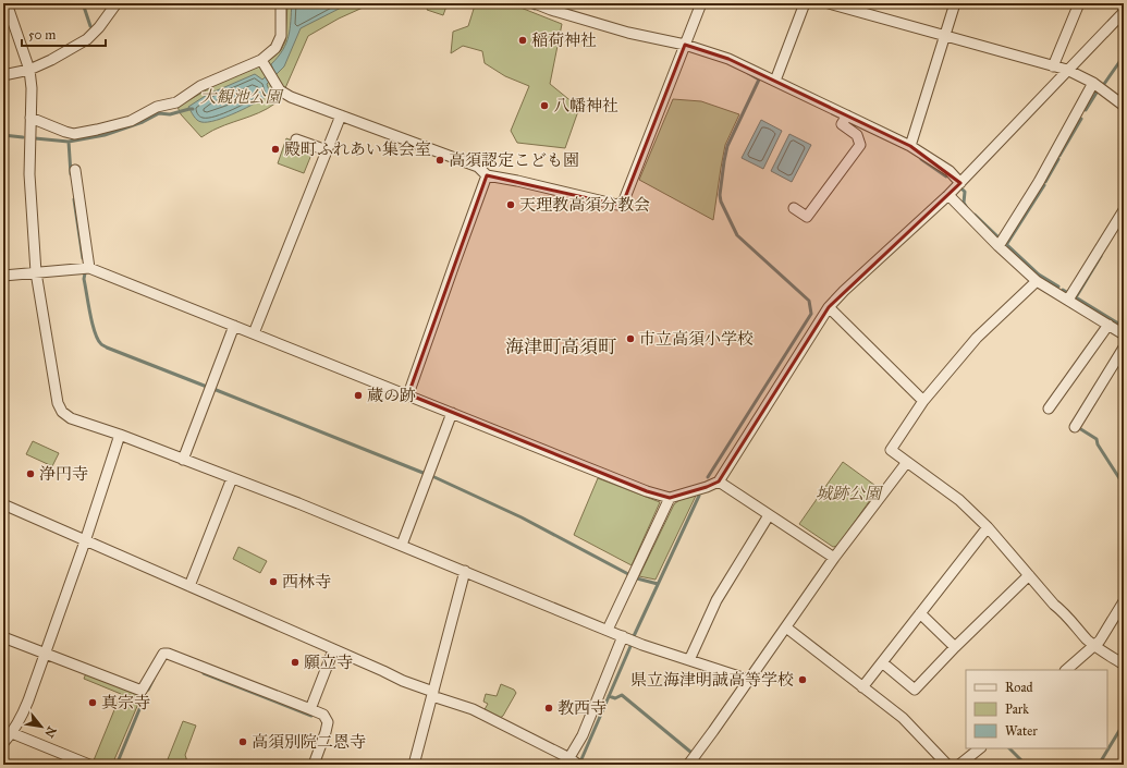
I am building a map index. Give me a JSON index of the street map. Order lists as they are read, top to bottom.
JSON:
{
  "districts": ["海津町高須町"],
  "parks": ["大観池公園", "城跡公園"],
  "places": [
    "稲荷神社",
    "八幡神社",
    "殿町ふれあい集会室",
    "高須認定こども園",
    "天理教高須分教会",
    "市立高須小学校",
    "蔵の跡",
    "浄円寺",
    "西林寺",
    "願立寺",
    "県立海津明誠高等学校",
    "真宗寺",
    "教西寺",
    "高須別院二恩寺"
  ],
  "legend": ["Road", "Park", "Water"],
  "scale_bar": "50 m",
  "north": "bottom right"
}
